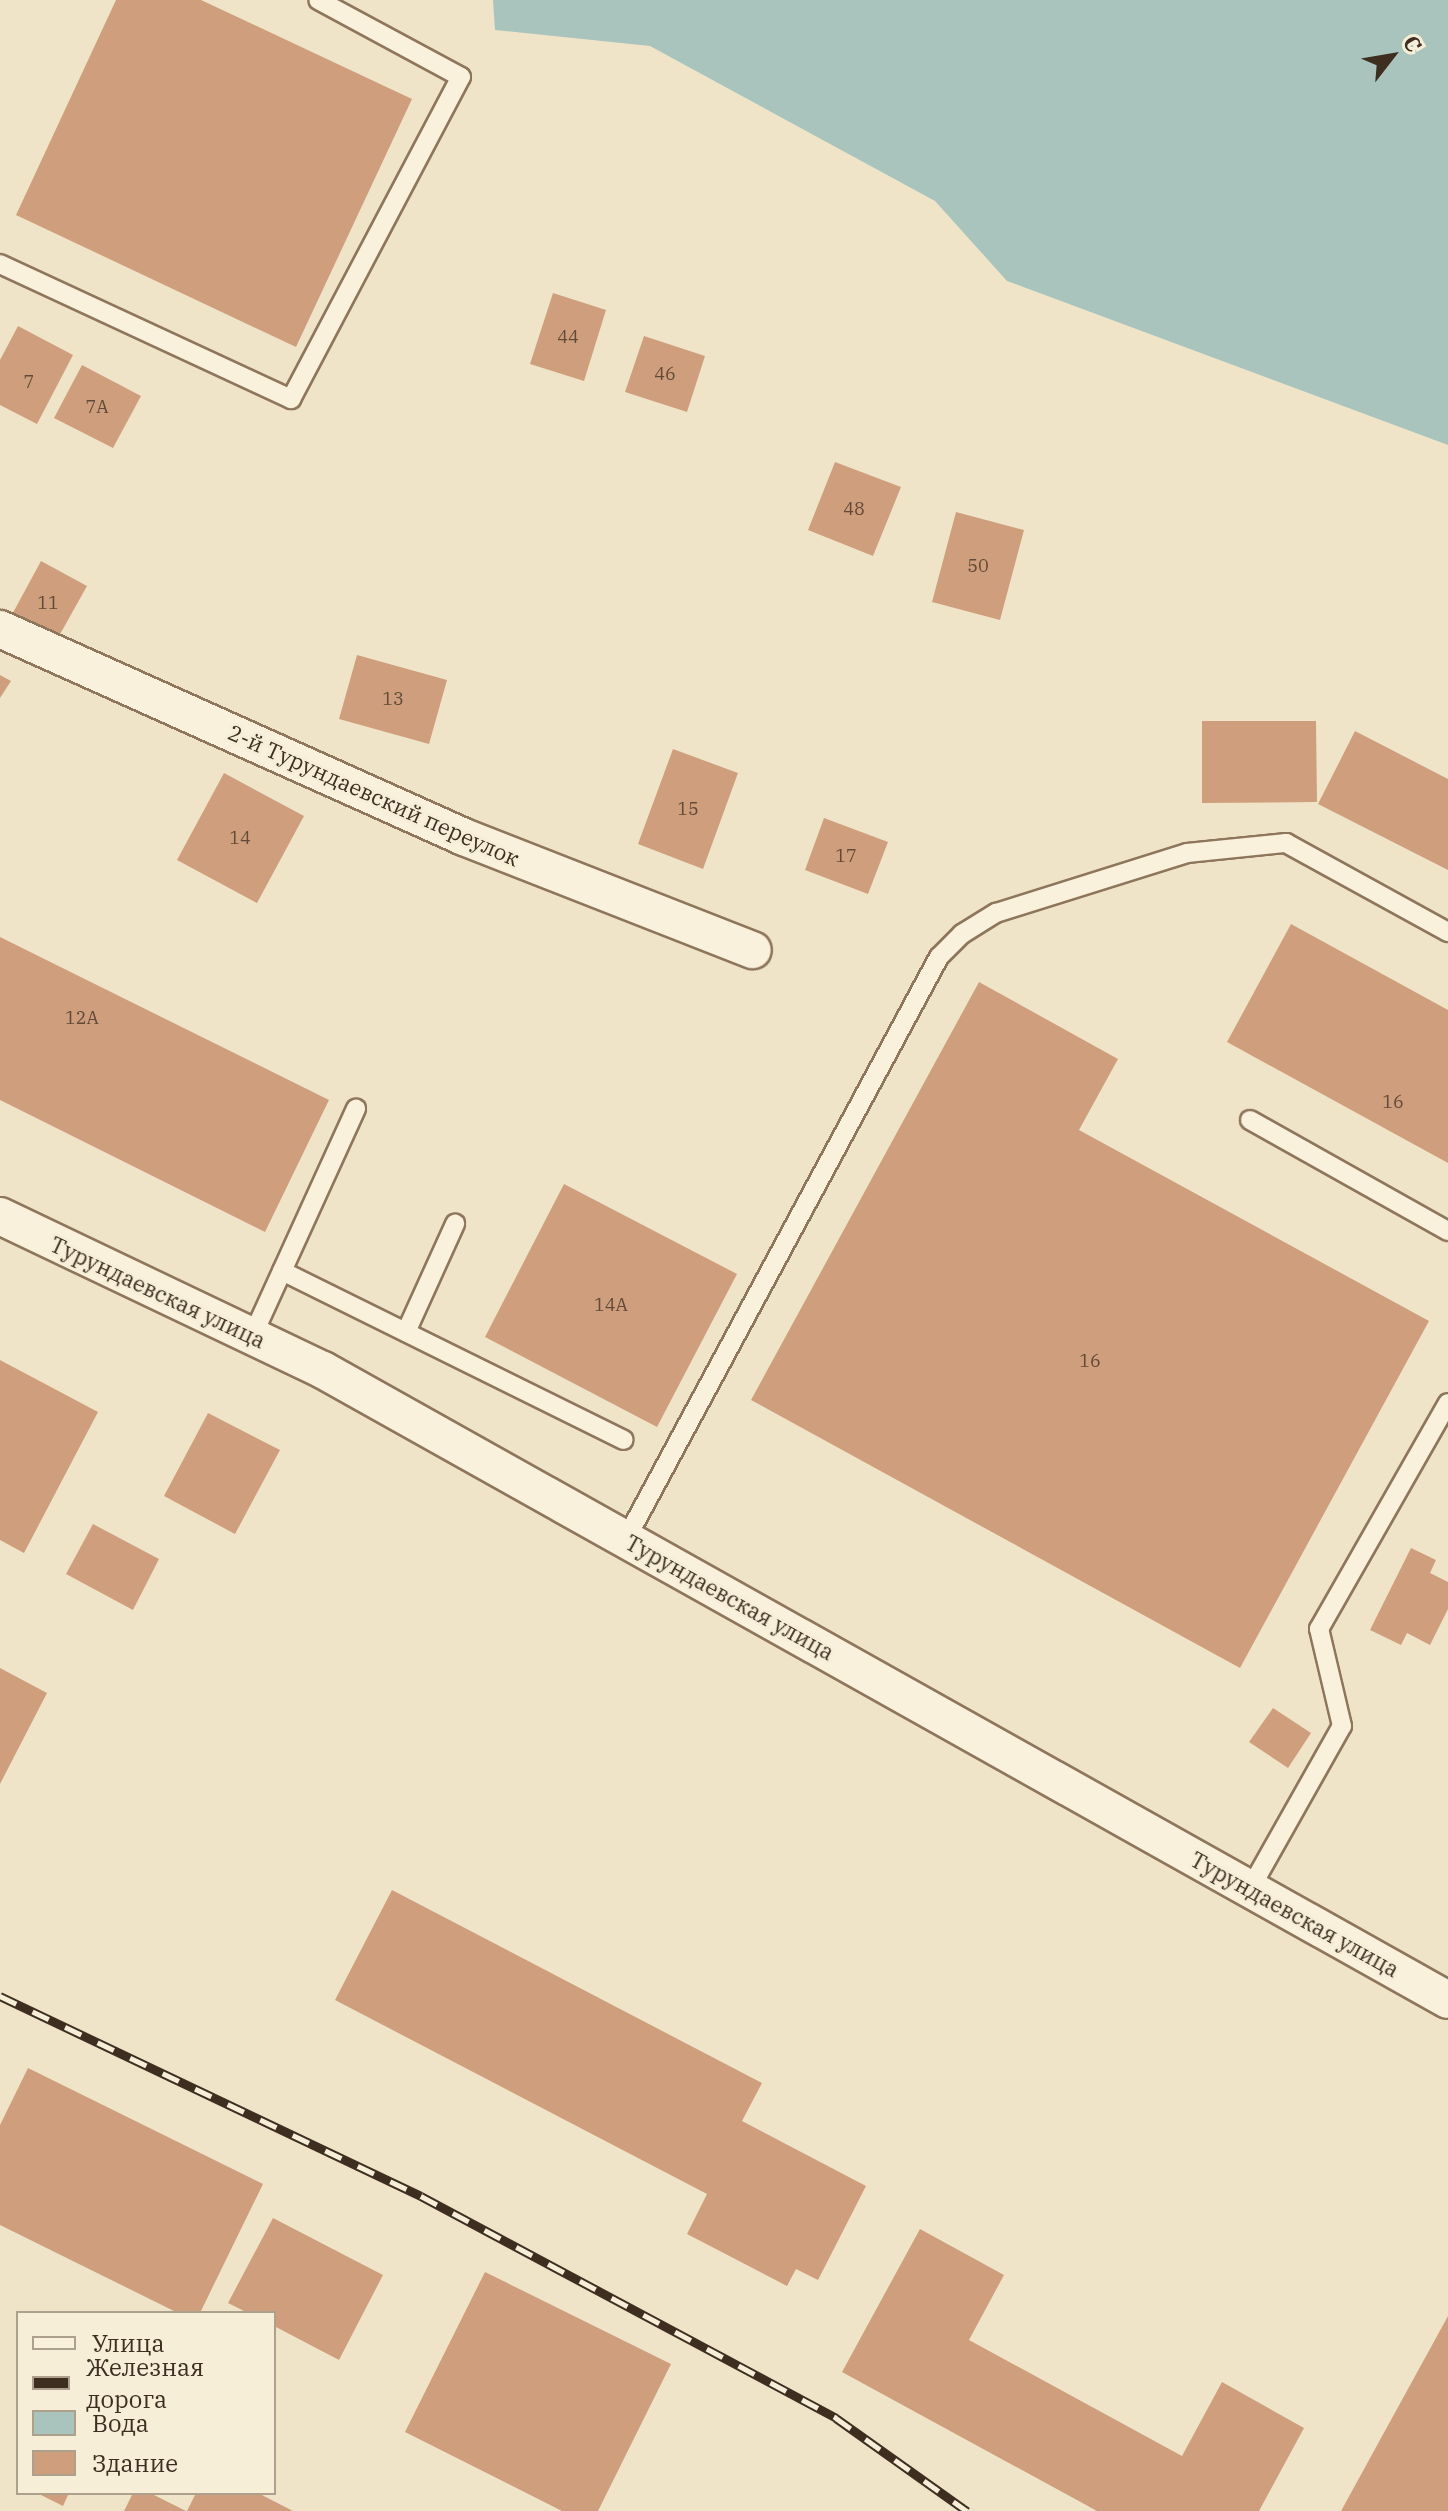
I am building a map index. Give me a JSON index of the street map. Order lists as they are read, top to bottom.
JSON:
{
  "streets": {
    "street": ["2-й Турундаевский переулок", "Турундаевская улица"]
  },
  "house_numbers": [
    "44",
    "46",
    "7",
    "7А",
    "48",
    "50",
    "11",
    "13",
    "15",
    "14",
    "17",
    "12А",
    "16",
    "14А",
    "16"
  ],
  "legend": [
    "Улица",
    "Железная дорога",
    "Вода",
    "Здание"
  ],
  "north": "top right"
}
